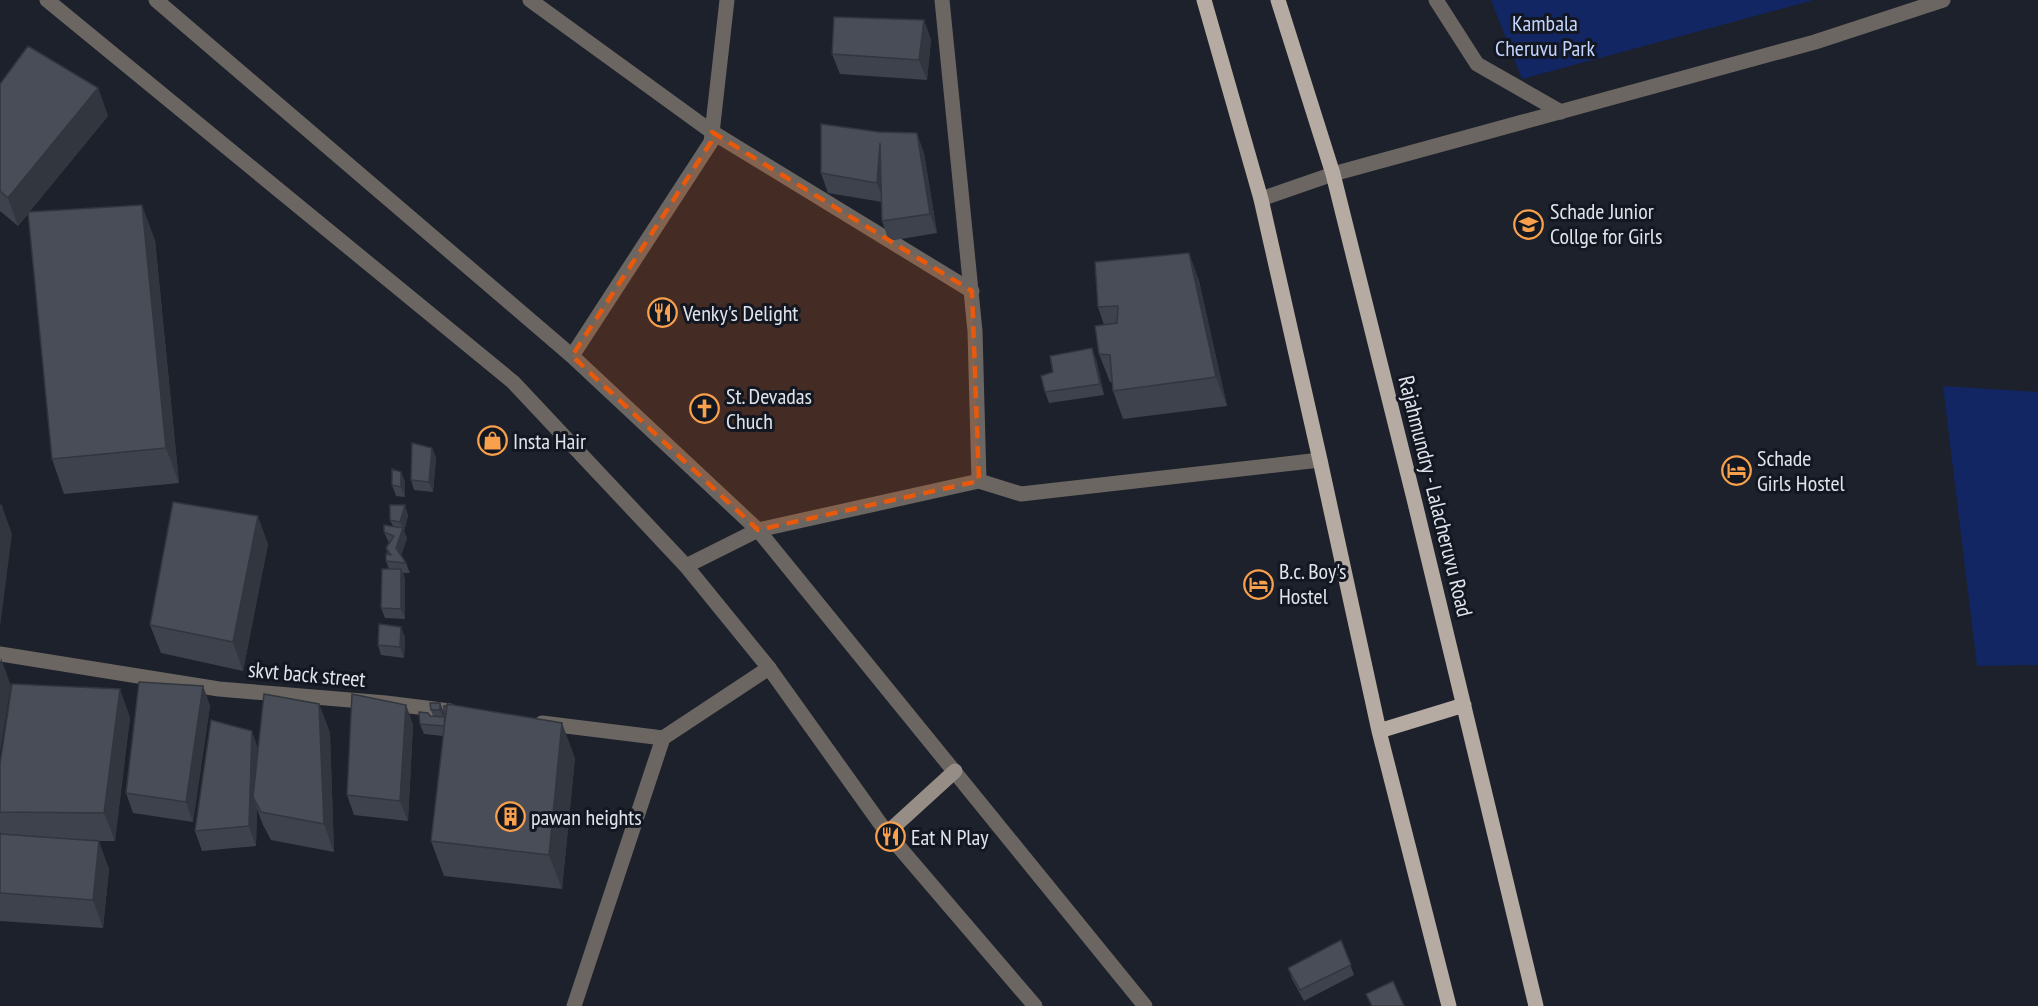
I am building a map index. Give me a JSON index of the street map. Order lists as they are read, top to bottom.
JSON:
{
  "streets": {
    "main road": ["Rajahmundry - Lalacheruvu Road"],
    "street": ["skvt back street"]
  },
  "parks": ["Kambala Cheruvu Park"],
  "places": {
    "school or university": ["Schade Junior Collge for Girls"],
    "restaurant": ["Venky's Delight", "Eat N Play"],
    "church": ["St. Devadas Chuch"],
    "shop": ["Insta Hair"],
    "hotel": ["Schade Girls Hostel", "B.c. Boy's Hostel"],
    "building": ["pawan heights"]
  }
}
